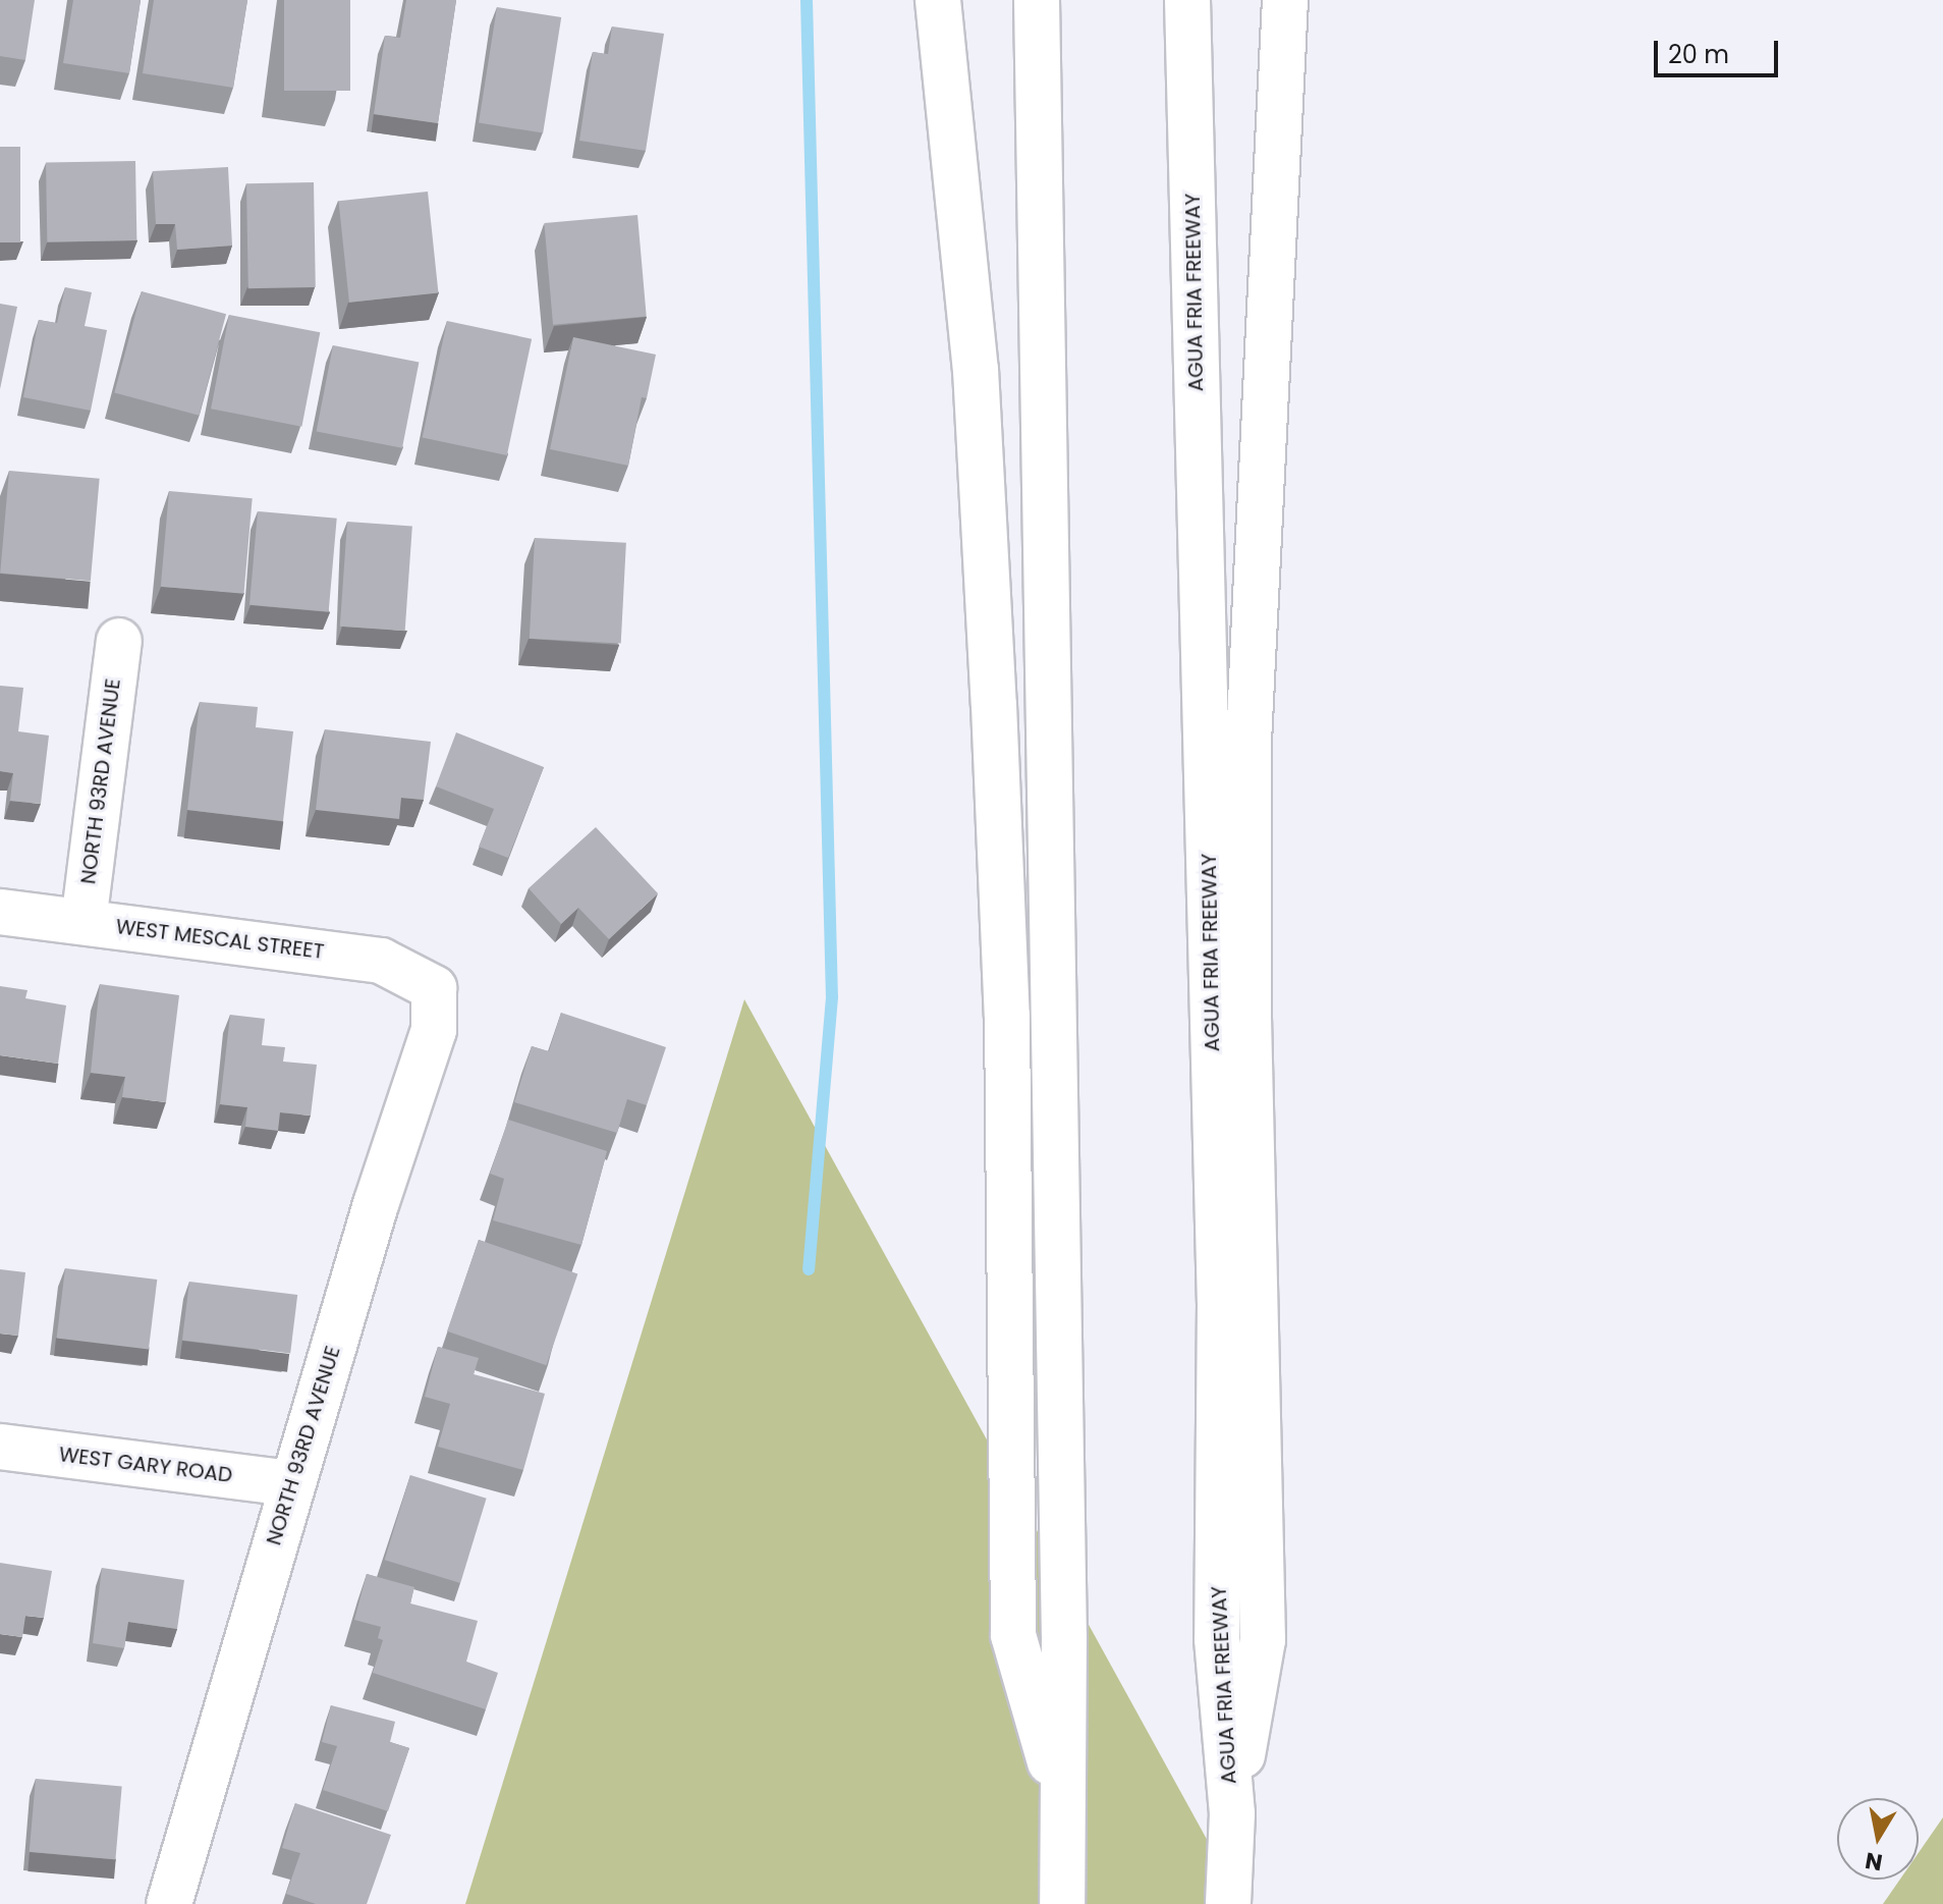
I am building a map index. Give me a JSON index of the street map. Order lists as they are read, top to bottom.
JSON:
{
  "streets": {
    "main road": [
      "AGUA FRIA FREEWAY",
      "NORTH 93RD AVENUE",
      "WEST MESCAL STREET",
      "WEST GARY ROAD"
    ]
  },
  "crossings": [
    ["NORTH 93RD AVENUE", "WEST MESCAL STREET"],
    ["NORTH 93RD AVENUE", "WEST GARY ROAD"]
  ],
  "scale_bar": "20 m",
  "north": "bottom"
}
